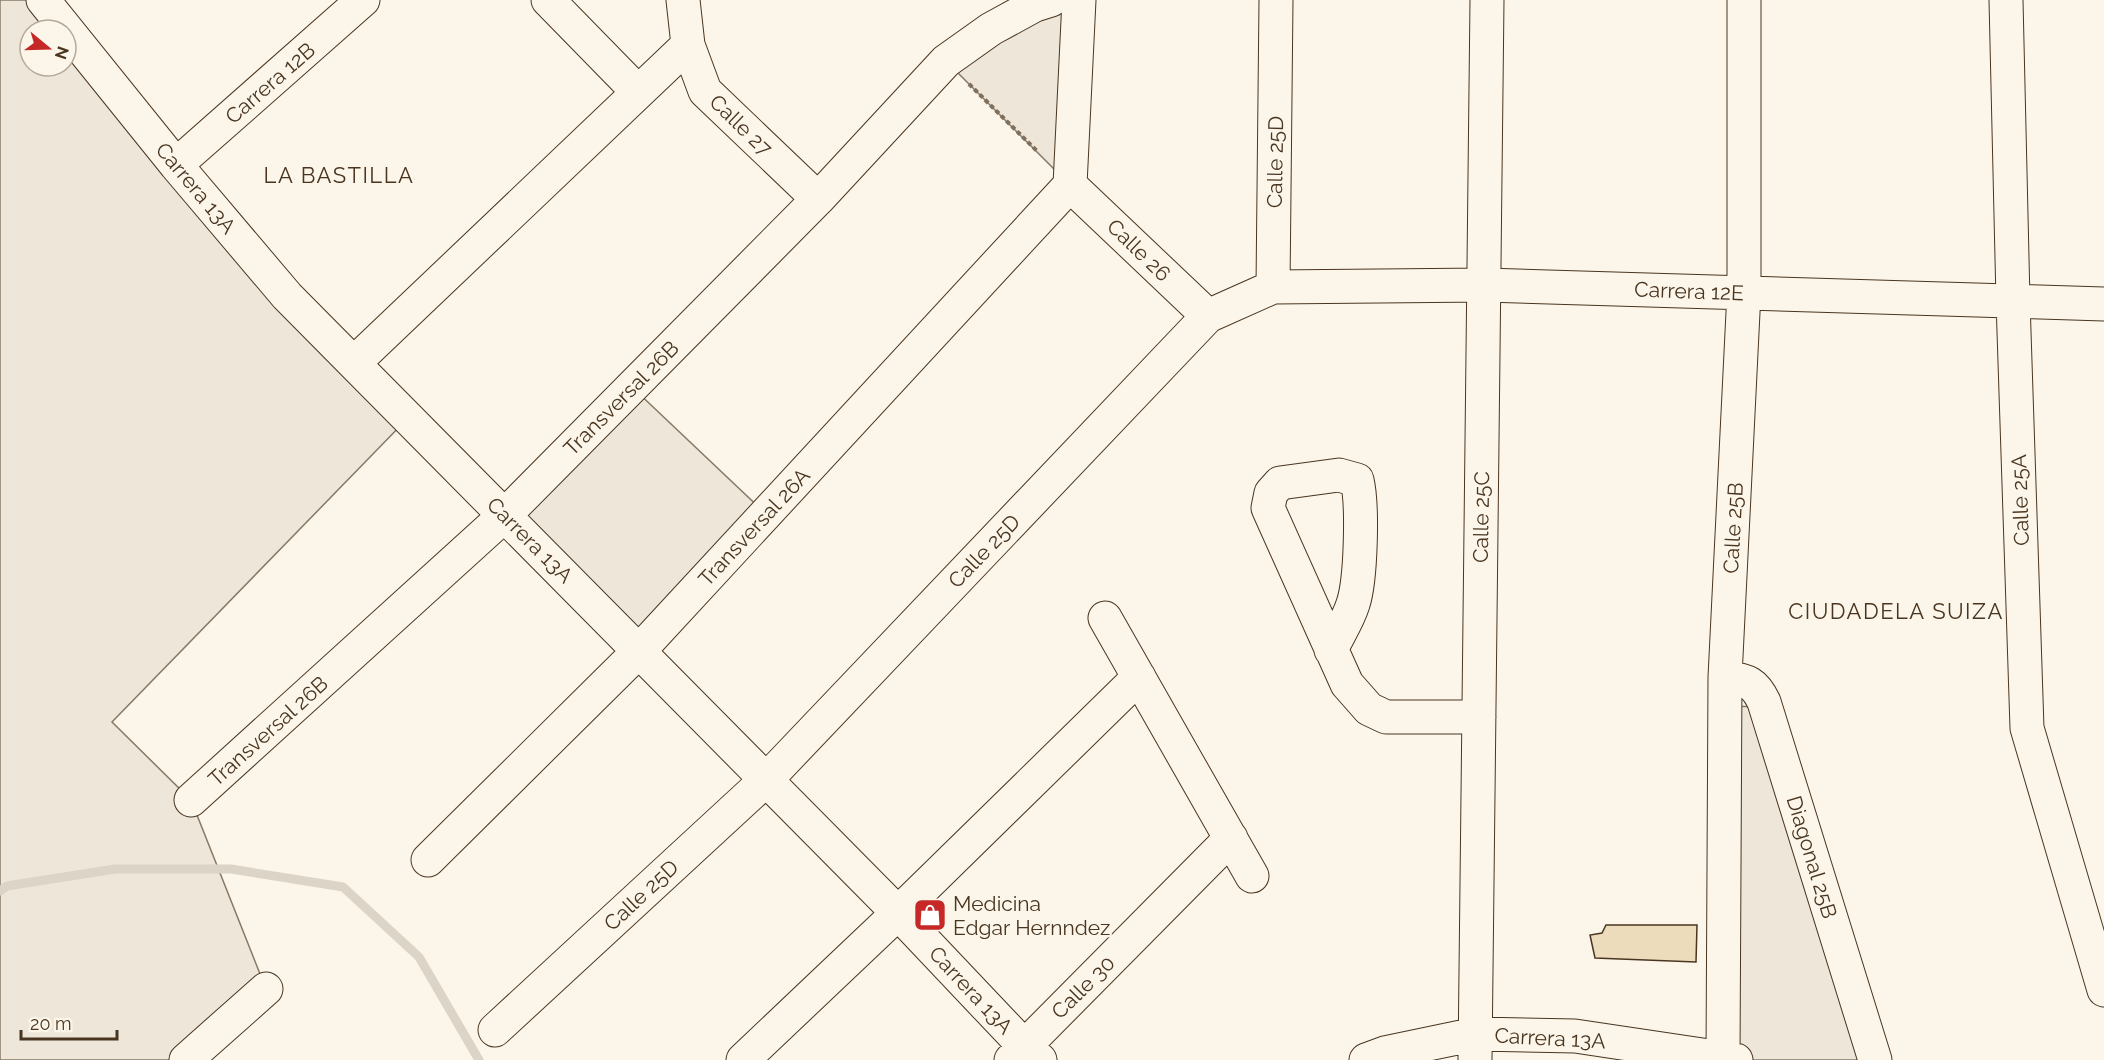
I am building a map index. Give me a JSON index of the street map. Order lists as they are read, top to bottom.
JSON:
{
  "streets": {
    "street": [
      "Carrera 12B",
      "Calle 27",
      "Calle 25D",
      "Carrera 13A",
      "Calle 26",
      "Carrera 12E",
      "Transversal 26B",
      "Calle 25A",
      "Calle 25C",
      "Transversal 26A",
      "Calle 25B",
      "Diagonal 25B",
      "Calle 30"
    ]
  },
  "crossings": [
    ["Carrera 12B", "Carrera 13A"],
    ["Calle 27", "Transversal 26B"],
    ["Calle 25D", "Carrera 13A"],
    ["Calle 25D", "Calle 26"],
    ["Calle 25D", "Carrera 12E"],
    ["Carrera 13A", "Transversal 26B"],
    ["Carrera 13A", "Calle 25C"],
    ["Carrera 13A", "Transversal 26A"],
    ["Carrera 13A", "Calle 25B"],
    ["Carrera 13A", "Calle 30"],
    ["Calle 26", "Transversal 26A"],
    ["Carrera 12E", "Calle 25A"],
    ["Carrera 12E", "Calle 25C"],
    ["Carrera 12E", "Calle 25B"],
    ["Calle 25B", "Diagonal 25B"]
  ],
  "districts": ["LA BASTILLA", "CIUDADELA SUIZA"],
  "places": {
    "shop": ["Medicina Edgar Hernndez"]
  },
  "scale_bar": "20 m",
  "north": "right"
}
